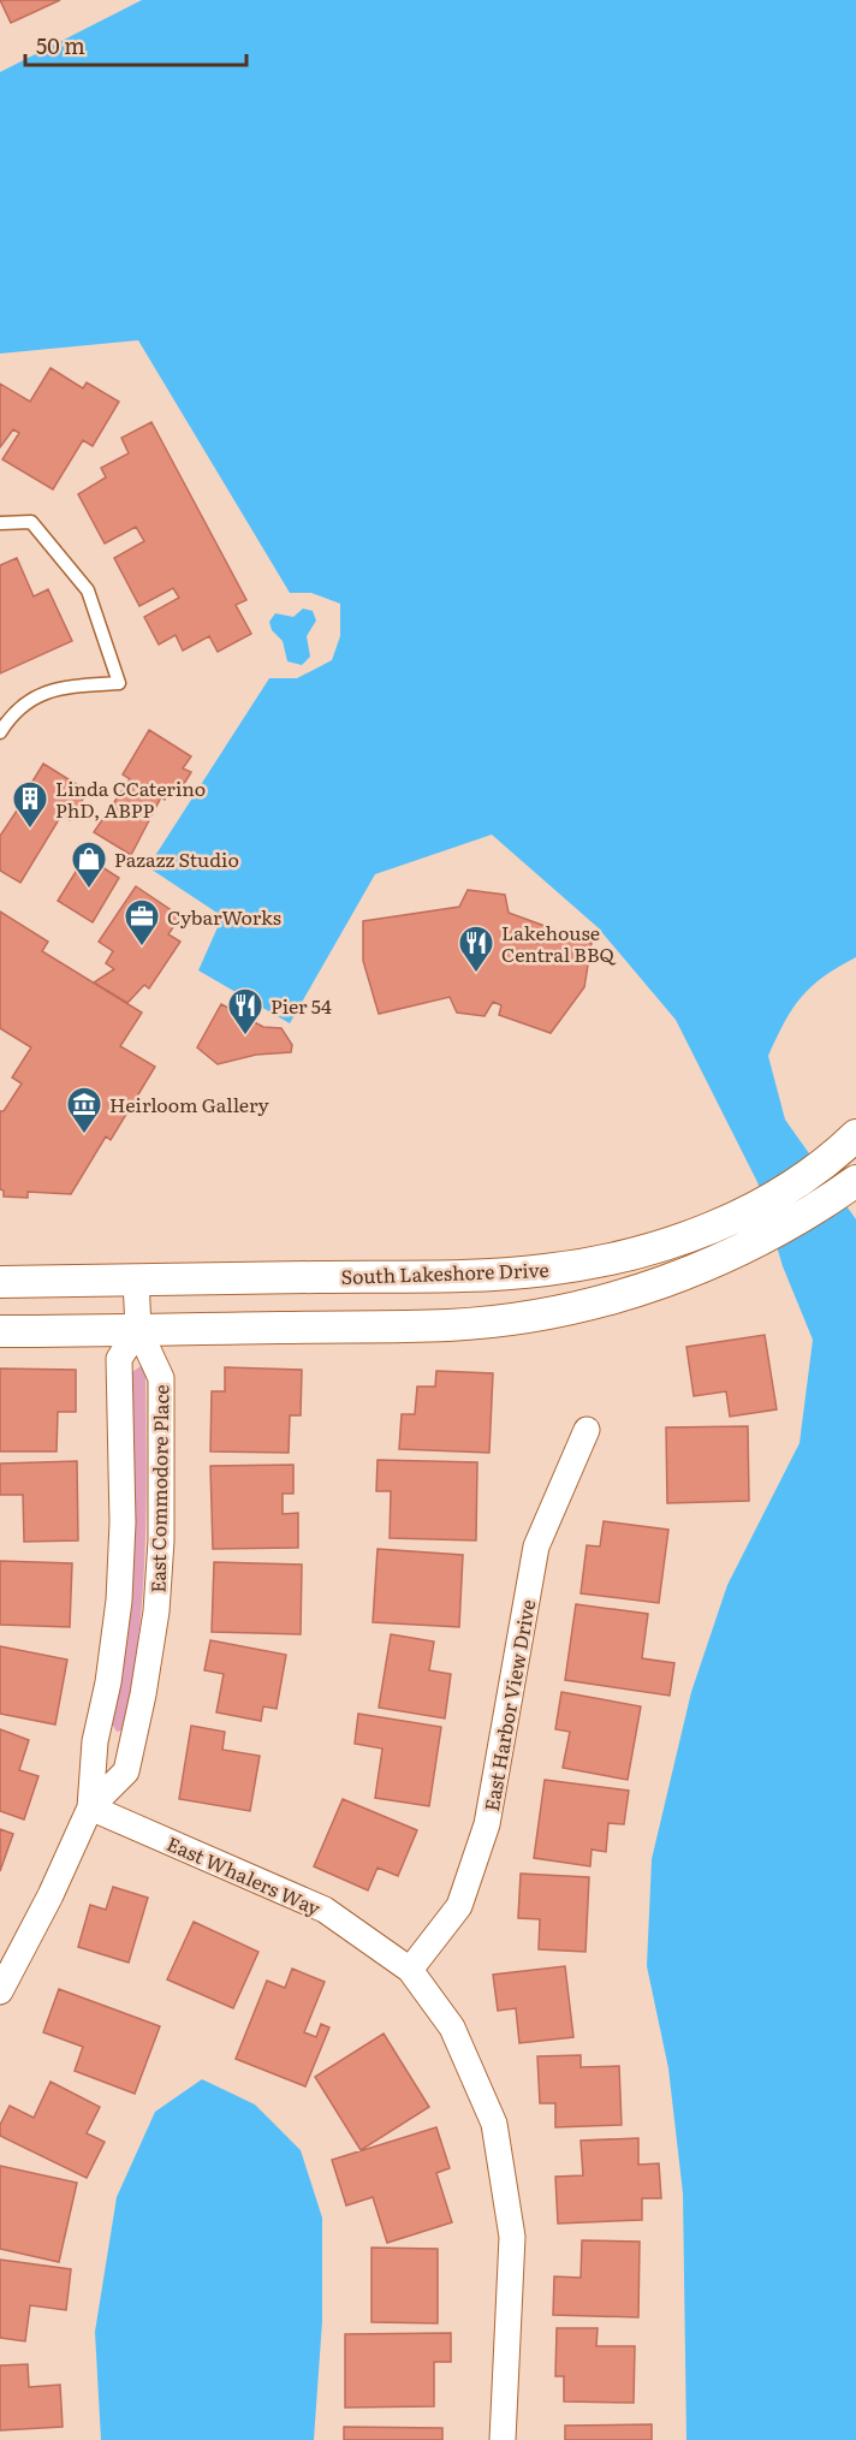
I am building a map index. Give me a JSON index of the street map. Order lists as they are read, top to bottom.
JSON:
{
  "streets": {
    "street": [
      "South Lakeshore Drive",
      "East Commodore Place",
      "East Harbor View Drive",
      "East Whalers Way"
    ]
  },
  "crossings": [
    ["South Lakeshore Drive", "East Commodore Place"],
    ["East Commodore Place", "East Whalers Way"],
    ["East Harbor View Drive", "East Whalers Way"]
  ],
  "places": {
    "building": ["Linda CCaterino PhD, ABPP"],
    "shop": ["Pazazz Studio"],
    "office": ["CybarWorks"],
    "restaurant": ["Lakehouse Central BBQ", "Pier 54"],
    "museum": ["Heirloom Gallery"]
  },
  "scale_bar": "50 m"
}
